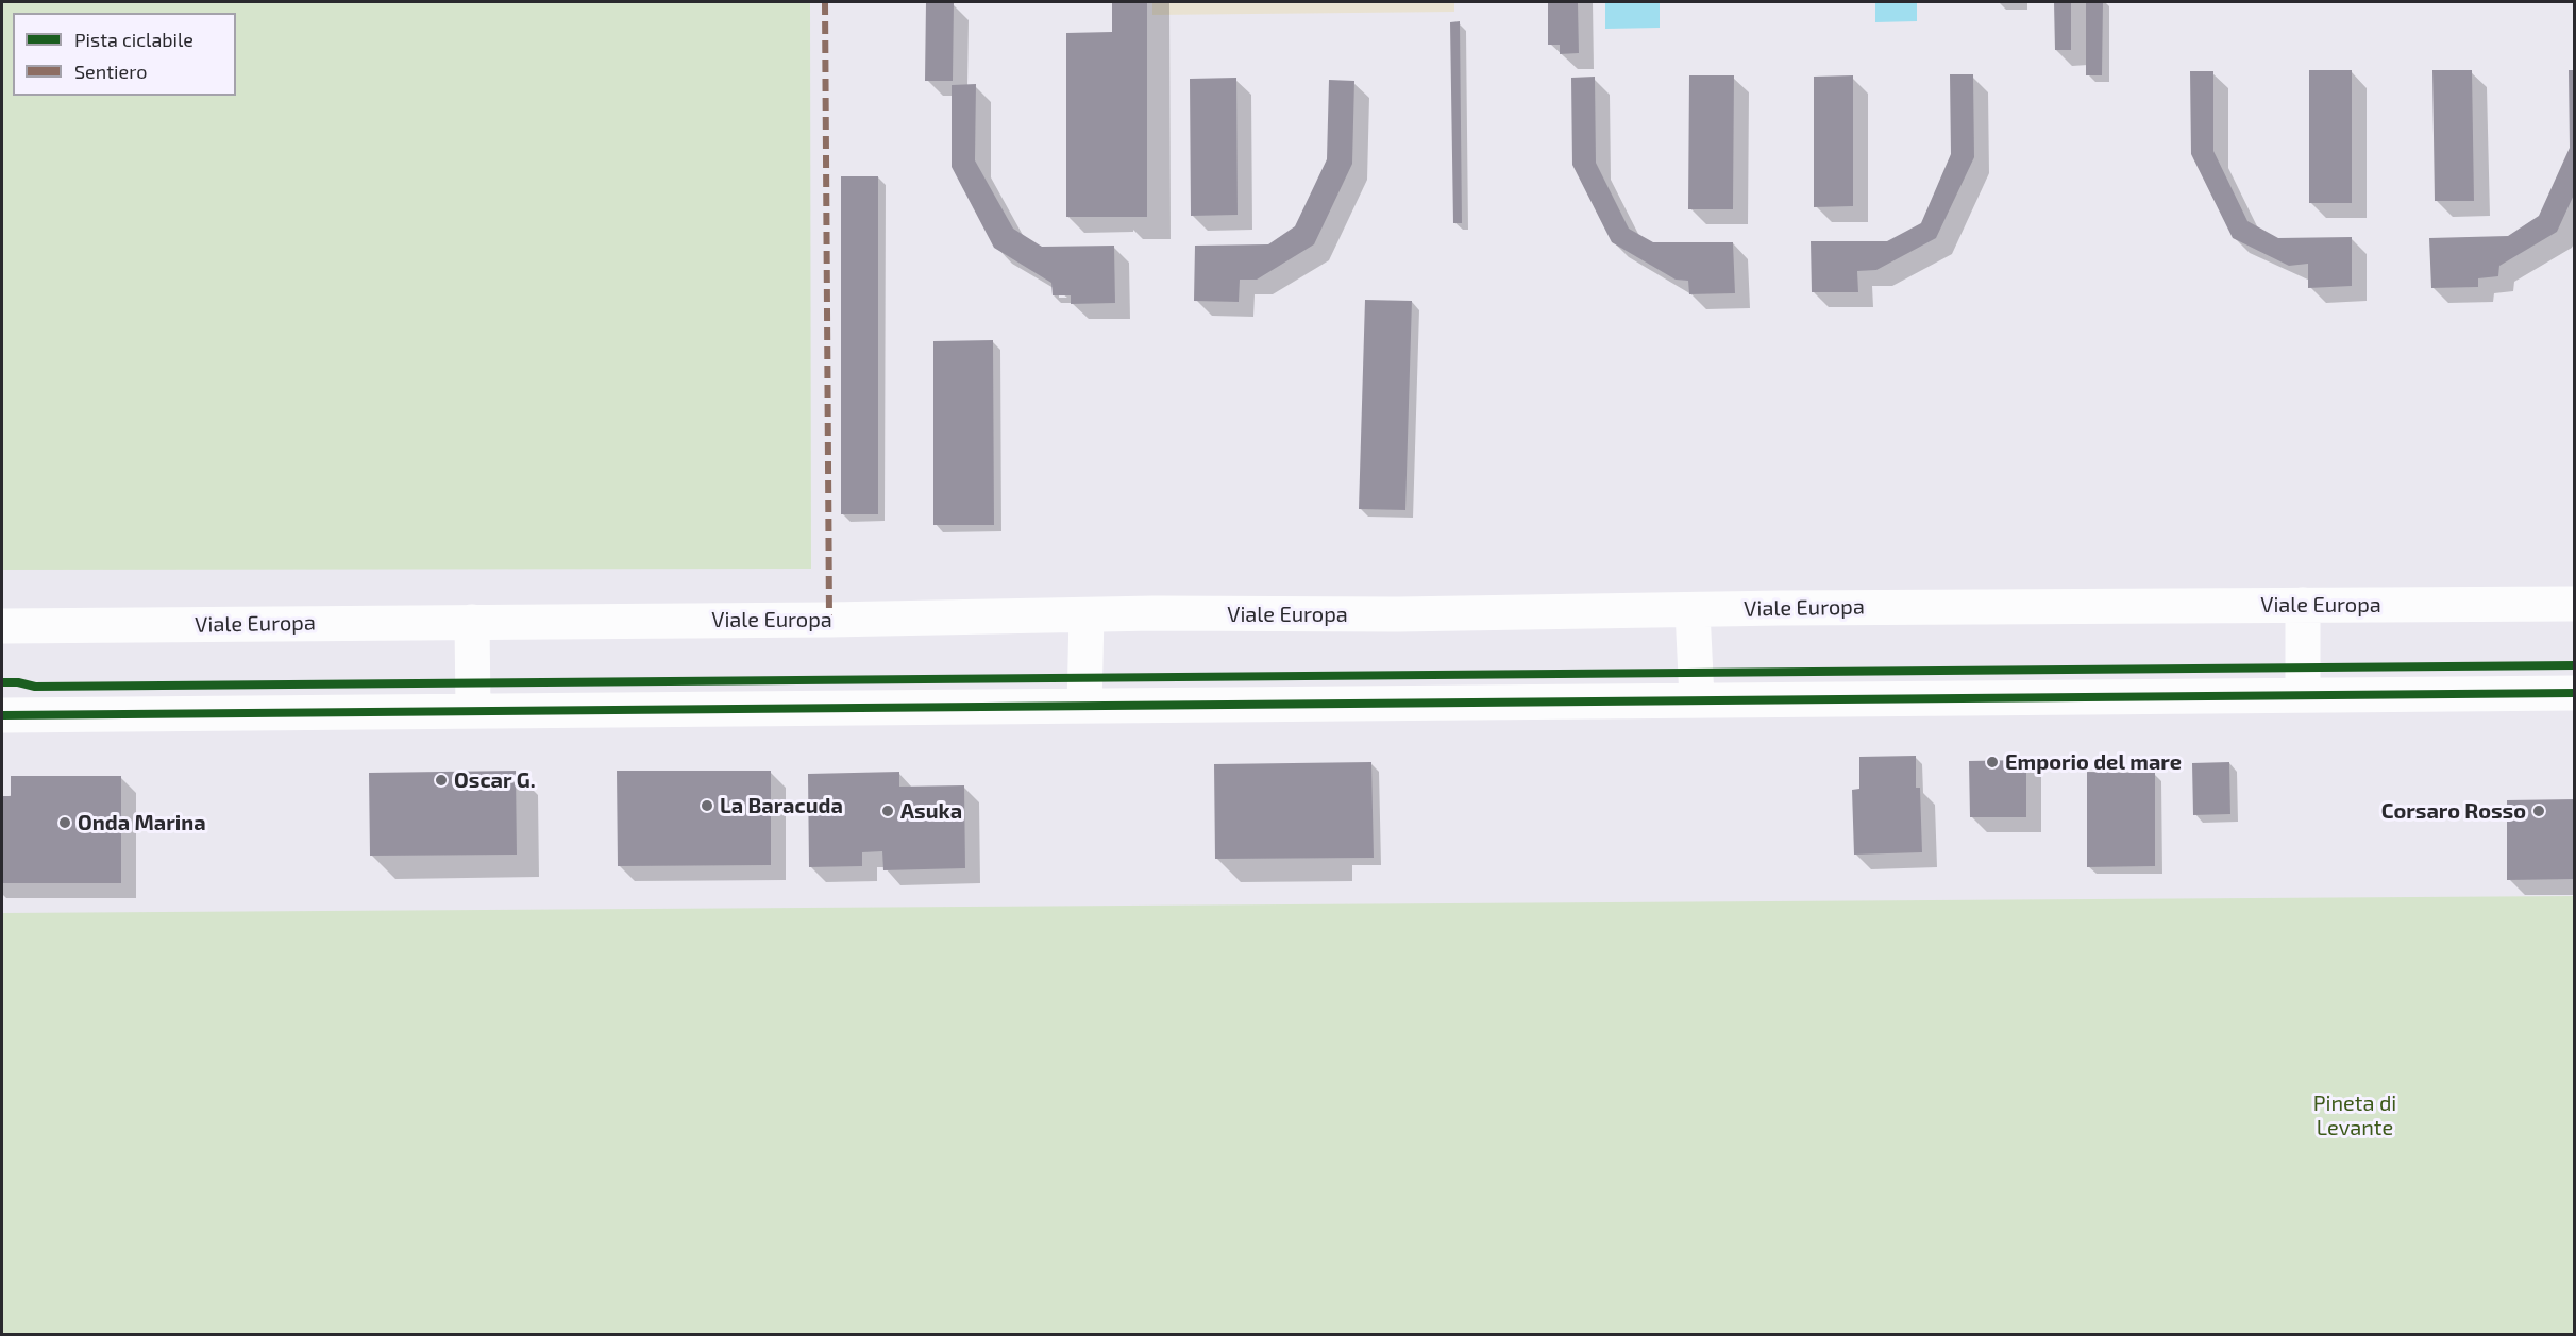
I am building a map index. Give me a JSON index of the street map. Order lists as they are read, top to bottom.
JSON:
{
  "streets": {
    "street": ["Viale Europa"]
  },
  "parks": ["Pineta di Levante"],
  "places": [
    "Emporio del mare",
    "Oscar G.",
    "La Baracuda",
    "Asuka",
    "Corsaro Rosso",
    "Onda Marina"
  ],
  "legend": ["Pista ciclabile", "Sentiero"]
}
